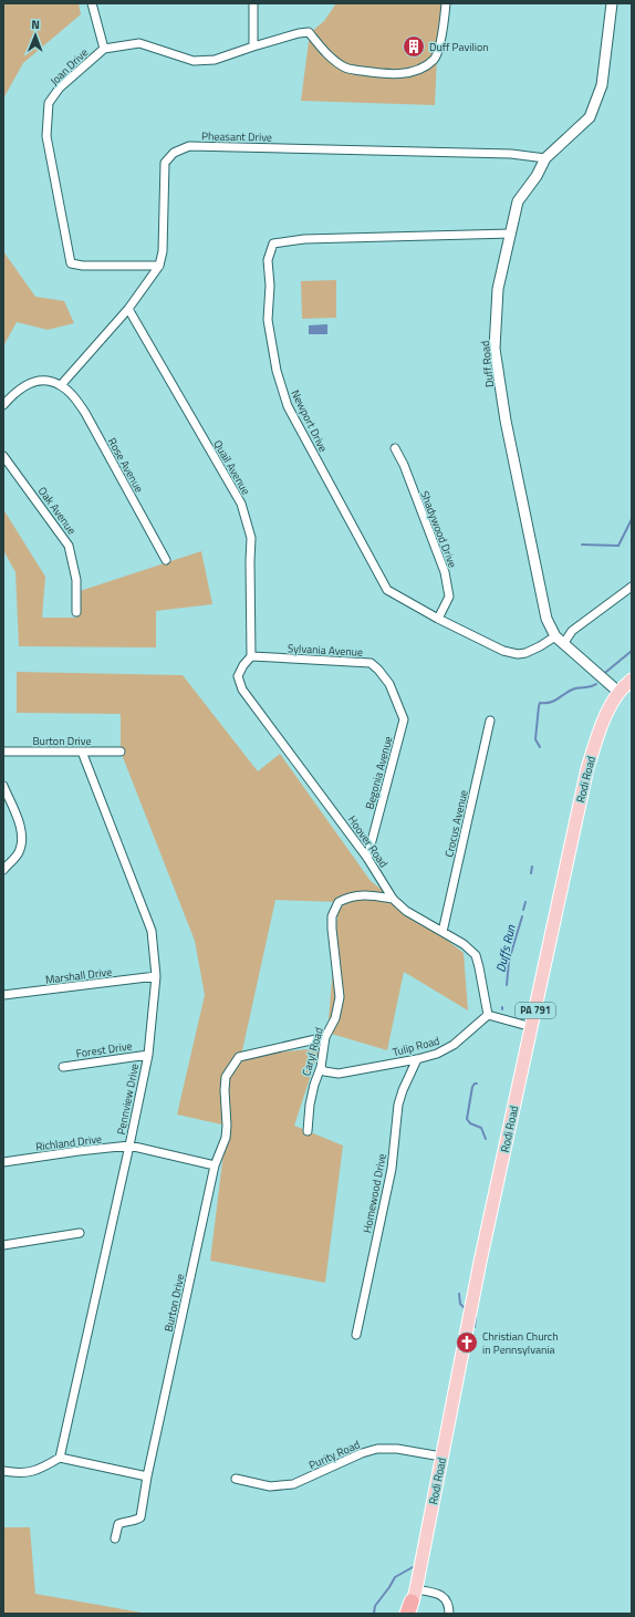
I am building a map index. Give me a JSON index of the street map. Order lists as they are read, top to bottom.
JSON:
{
  "streets": {
    "main road": ["Rodi Road", "PA 791"],
    "street": [
      "Joan Drive",
      "Pheasant Drive",
      "Duff Road",
      "Newport Drive",
      "Rose Avenue",
      "Quail Avenue",
      "Oak Avenue",
      "Shadywood Drive",
      "Sylvania Avenue",
      "Burton Drive",
      "Begonia Avenue",
      "Crocus Avenue",
      "Hoover Road",
      "Marshall Drive",
      "Tulip Road",
      "Forest Drive",
      "Caryl Road",
      "Pennview Drive",
      "Richland Drive",
      "Homewood Drive",
      "Purity Road"
    ]
  },
  "crossings": [
    ["Joan Drive", "Pheasant Drive"],
    ["Pheasant Drive", "Duff Road"],
    ["Pheasant Drive", "Rose Avenue"],
    ["Pheasant Drive", "Quail Avenue"],
    ["Duff Road", "Newport Drive"],
    ["Duff Road", "Rodi Road"],
    ["Newport Drive", "Shadywood Drive"],
    ["Quail Avenue", "Sylvania Avenue"],
    ["Quail Avenue", "Hoover Road"],
    ["Sylvania Avenue", "Begonia Avenue"],
    ["Sylvania Avenue", "Hoover Road"],
    ["Burton Drive", "Caryl Road"],
    ["Burton Drive", "Pennview Drive"],
    ["Burton Drive", "Richland Drive"],
    ["Begonia Avenue", "Hoover Road"],
    ["Rodi Road", "Purity Road"],
    ["Crocus Avenue", "Hoover Road"],
    ["Hoover Road", "Tulip Road"],
    ["Hoover Road", "Caryl Road"],
    ["Marshall Drive", "Pennview Drive"],
    ["Tulip Road", "Caryl Road"],
    ["Tulip Road", "Homewood Drive"],
    ["Forest Drive", "Pennview Drive"],
    ["Pennview Drive", "Richland Drive"]
  ],
  "water": ["Duffs Run"],
  "places": {
    "building": ["Duff Pavilion"],
    "church": ["Christian Church in Pennsylvania"]
  },
  "north": "top"
}
